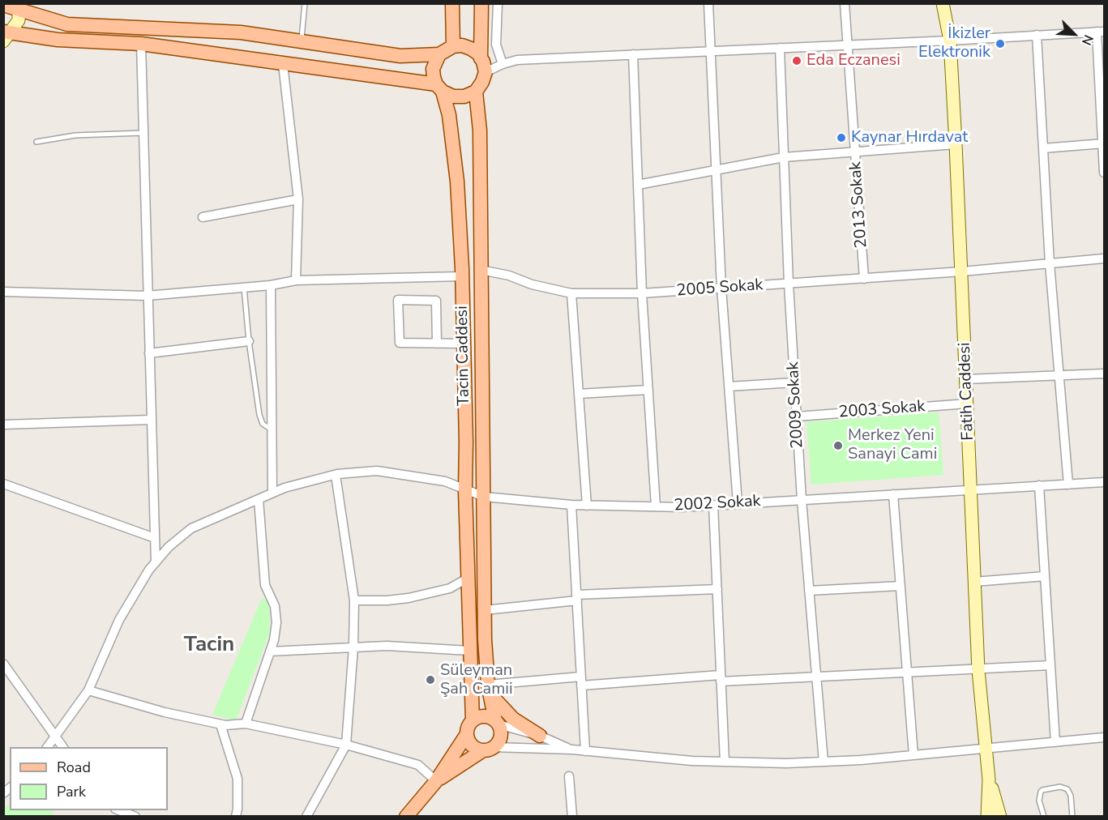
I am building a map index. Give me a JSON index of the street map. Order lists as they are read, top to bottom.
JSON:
{
  "streets": {
    "main road": ["Tacin Caddesi"],
    "street": [
      "2013 Sokak",
      "2005 Sokak",
      "Fatih Caddesi",
      "2009 Sokak",
      "2003 Sokak",
      "2002 Sokak"
    ]
  },
  "crossings": [
    ["2013 Sokak", "2005 Sokak"],
    ["2005 Sokak", "Tacin Caddesi"],
    ["2005 Sokak", "Fatih Caddesi"],
    ["2005 Sokak", "2009 Sokak"],
    ["Tacin Caddesi", "2002 Sokak"],
    ["Fatih Caddesi", "2003 Sokak"],
    ["Fatih Caddesi", "2002 Sokak"],
    ["2009 Sokak", "2003 Sokak"],
    ["2009 Sokak", "2002 Sokak"]
  ],
  "districts": ["Tacin"],
  "places": [
    "İkizler Elektronik",
    "Eda Eczanesi",
    "Kaynar Hırdavat",
    "Merkez Yeni Sanayi Cami",
    "Süleyman Şah Camii"
  ],
  "legend": ["Road", "Park"],
  "north": "bottom right"
}
